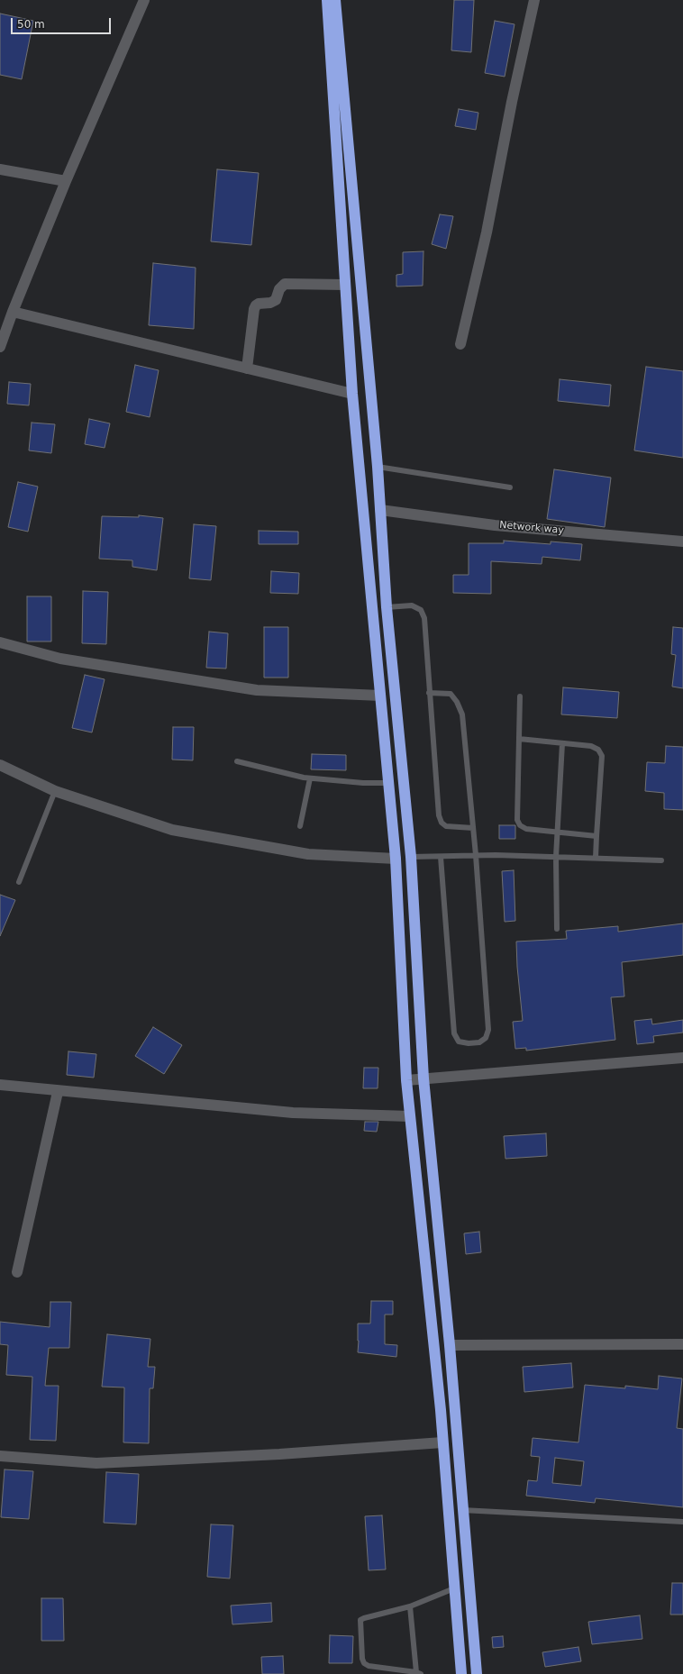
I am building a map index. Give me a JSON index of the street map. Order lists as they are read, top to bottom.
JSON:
{
  "streets": {
    "street": ["Network way"]
  },
  "scale_bar": "50 m"
}
